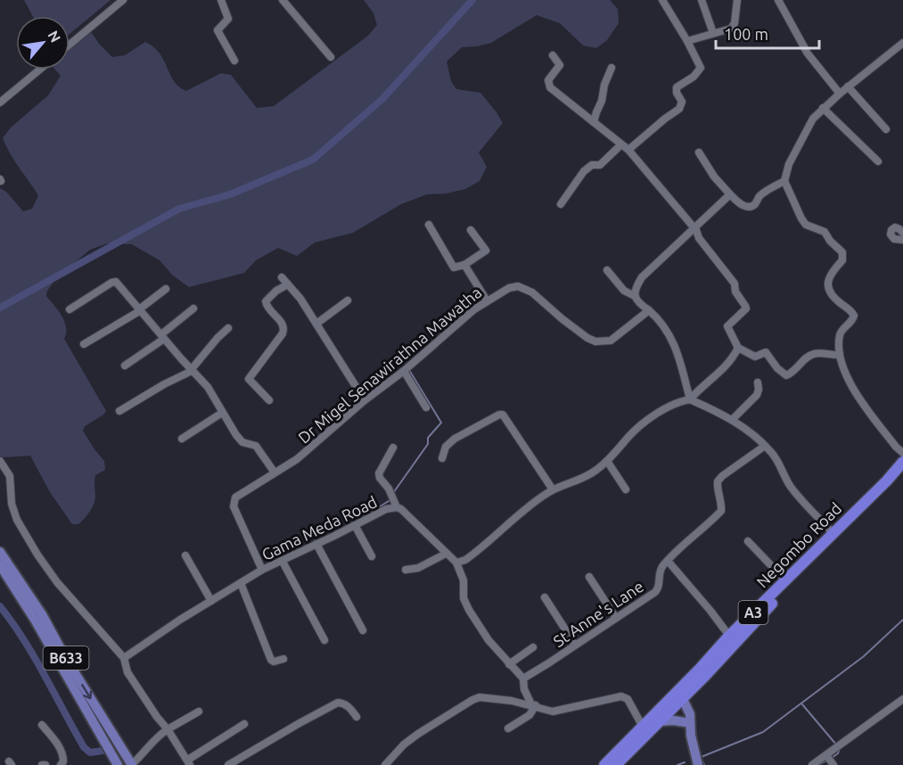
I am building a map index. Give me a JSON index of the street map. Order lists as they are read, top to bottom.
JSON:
{
  "streets": {
    "highway": ["Negombo Road", "A3"],
    "main road": ["B633"],
    "street": ["Dr Migel Senawirathna Mawatha", "Gama Meda Road", "St Anne's Lane"]
  },
  "crossings": [
    ["Dr Migel Senawirathna Mawatha", "Gama Meda Road"]
  ],
  "scale_bar": "100 m",
  "north": "top right"
}
